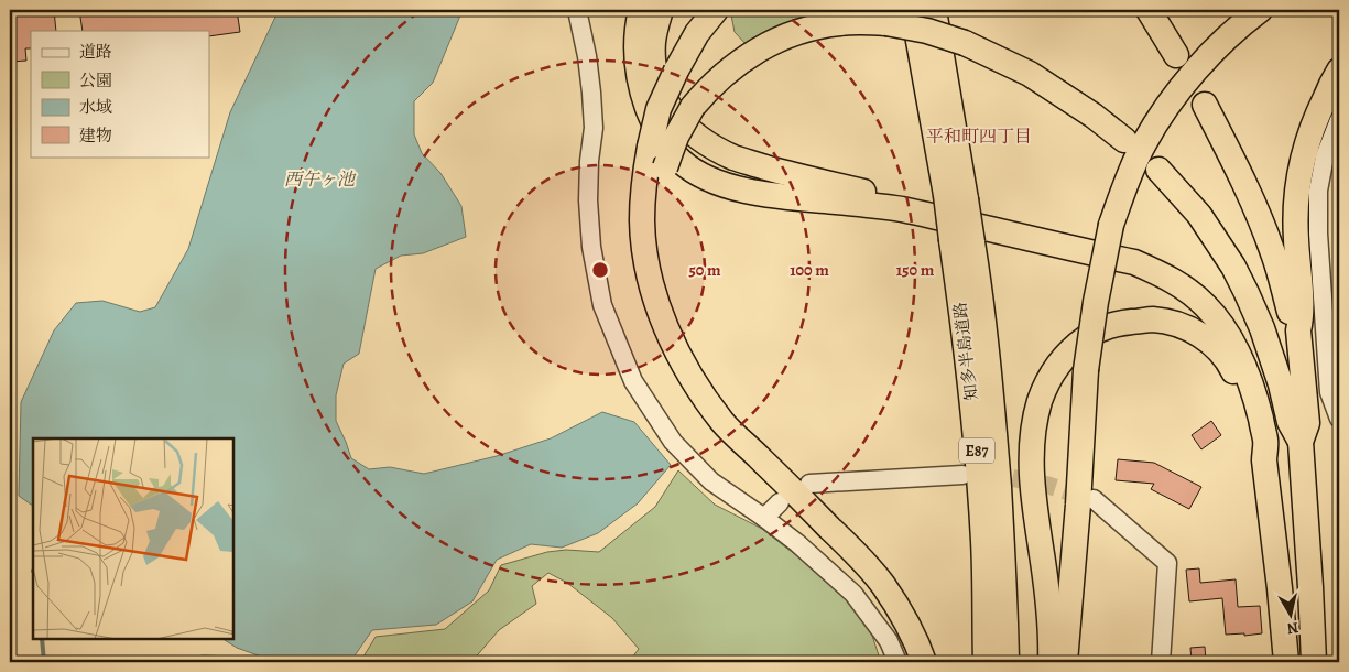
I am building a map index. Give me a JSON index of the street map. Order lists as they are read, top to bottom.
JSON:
{
  "streets": {
    "highway": ["知多半島道路", "E87"]
  },
  "districts": ["平和町四丁目"],
  "water": ["西午ヶ池"],
  "legend": [
    "道路",
    "公園",
    "水域",
    "建物"
  ],
  "north": "bottom",
  "rings": ["50 m", "100 m", "150 m"]
}
